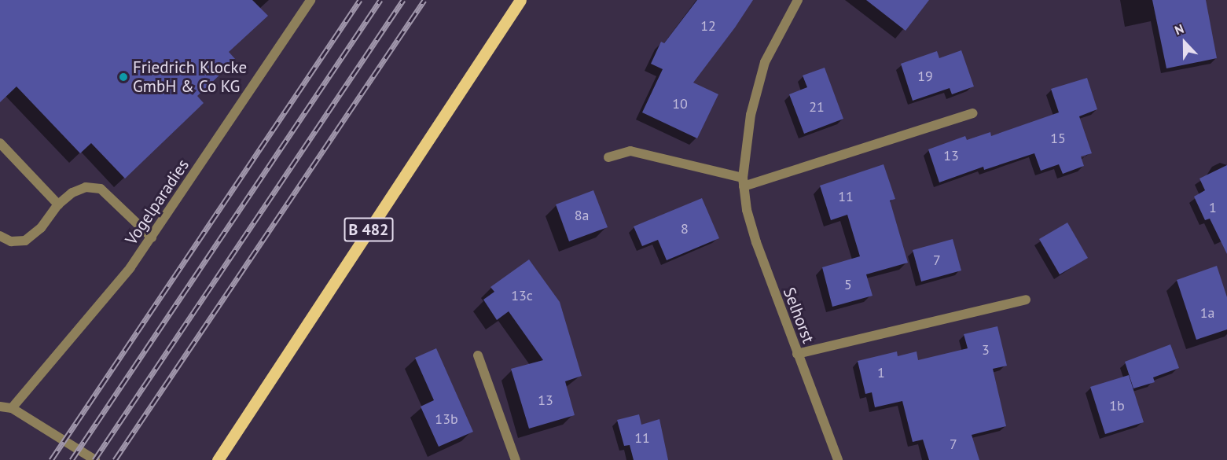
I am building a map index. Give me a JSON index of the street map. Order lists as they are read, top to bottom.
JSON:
{
  "streets": {
    "main road": ["B 482"],
    "street": ["Vogelparadies", "Selhorst"]
  },
  "places": ["Friedrich Klocke GmbH & Co KG"],
  "house_numbers": [
    "12",
    "19",
    "10",
    "21",
    "15",
    "13",
    "11",
    "1",
    "8a",
    "8",
    "7",
    "5",
    "13c",
    "1a",
    "3",
    "1",
    "13",
    "1b",
    "13b",
    "11",
    "7"
  ],
  "north": "top"
}
